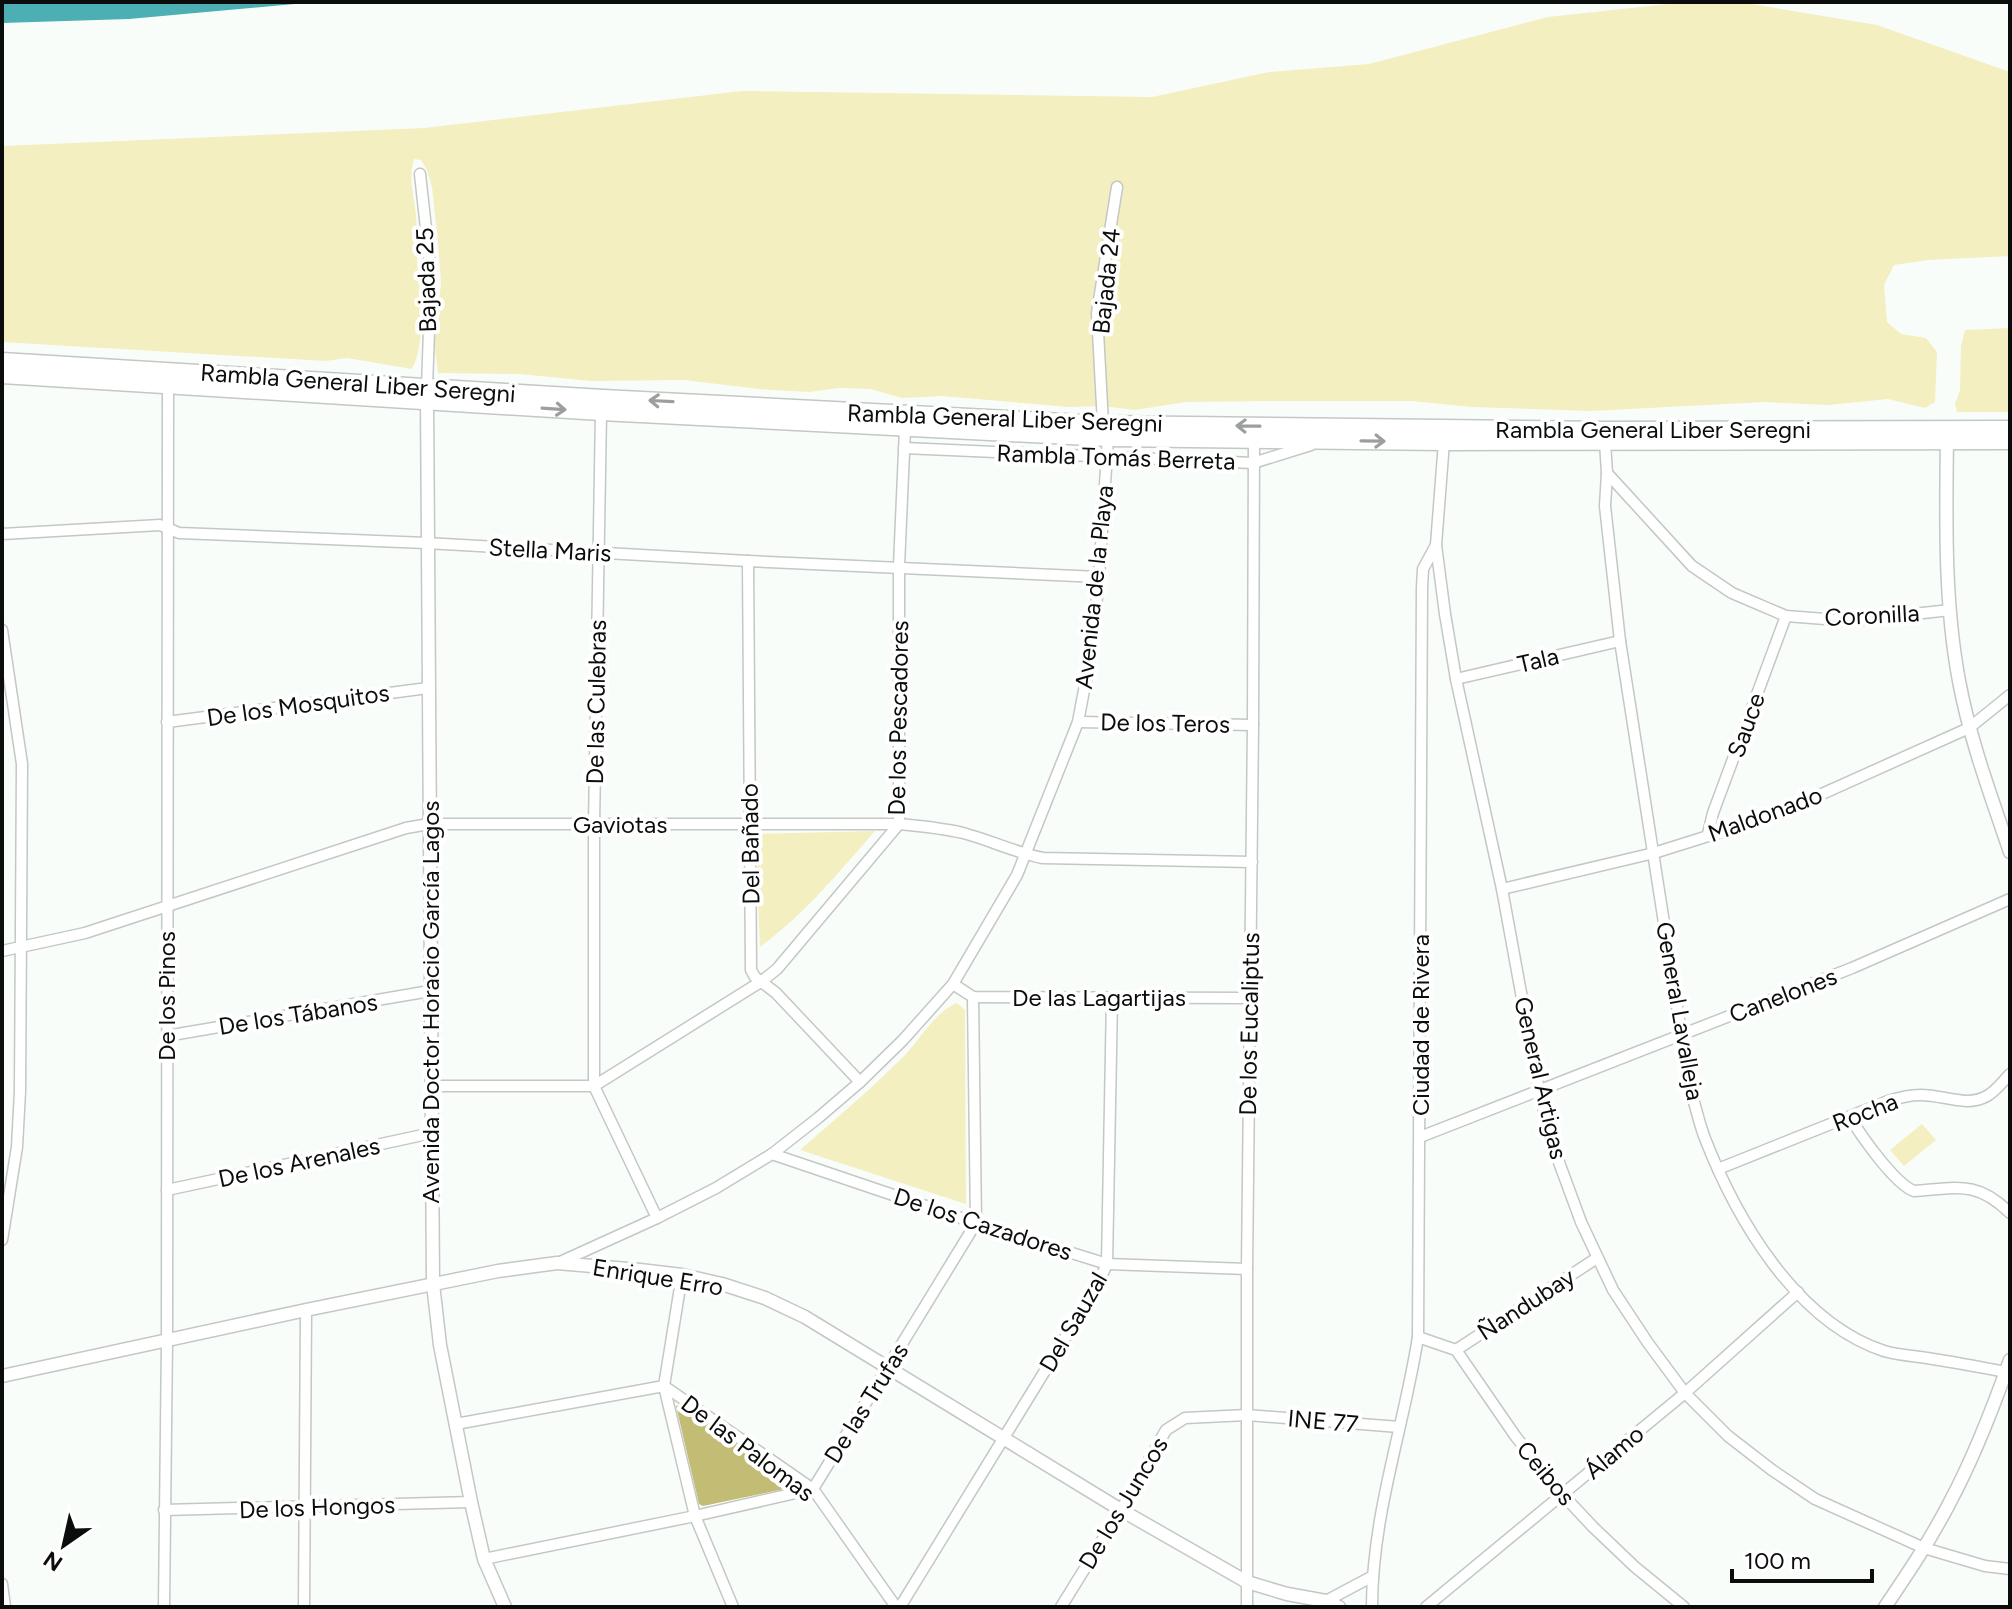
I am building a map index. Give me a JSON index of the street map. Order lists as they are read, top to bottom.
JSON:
{
  "streets": {
    "main road": ["Rambla General Liber Seregni"],
    "street": [
      "Bajada 25",
      "Bajada 24",
      "Rambla Tomás Berreta",
      "Stella Maris",
      "Avenida de la Playa",
      "Coronilla",
      "Tala",
      "De las Culebras",
      "De los Mosquitos",
      "De los Pescadores",
      "De los Teros",
      "Sauce",
      "Maldonado",
      "Gaviotas",
      "Del Bañado",
      "Canelones",
      "De los Pinos",
      "De las Lagartijas",
      "Avenida Doctor Horacio García Lagos",
      "General Lavalleja",
      "De los Tábanos",
      "De los Eucaliptus",
      "Ciudad de Rivera",
      "General Artigas",
      "Rocha",
      "De los Arenales",
      "De los Cazadores",
      "Enrique Erro",
      "Ñandubay",
      "Del Sauzal",
      "De las Trufas",
      "INE 77",
      "De las Palomas",
      "Álamo",
      "Ceibos",
      "De los Juncos",
      "De los Hongos"
    ]
  },
  "crossings": [
    ["Bajada 25", "Rambla General Liber Seregni"],
    ["Bajada 25", "Avenida Doctor Horacio García Lagos"],
    ["Bajada 24", "Rambla General Liber Seregni"],
    ["Bajada 24", "Avenida de la Playa"],
    ["Rambla General Liber Seregni", "Rambla Tomás Berreta"],
    ["Rambla General Liber Seregni", "Avenida de la Playa"],
    ["Rambla General Liber Seregni", "De las Culebras"],
    ["Rambla General Liber Seregni", "De los Pescadores"],
    ["Rambla General Liber Seregni", "De los Pinos"],
    ["Rambla General Liber Seregni", "Avenida Doctor Horacio García Lagos"],
    ["Rambla General Liber Seregni", "General Lavalleja"],
    ["Rambla General Liber Seregni", "De los Eucaliptus"],
    ["Rambla General Liber Seregni", "Ciudad de Rivera"],
    ["Rambla Tomás Berreta", "Avenida de la Playa"],
    ["Rambla Tomás Berreta", "De los Pescadores"],
    ["Rambla Tomás Berreta", "De los Eucaliptus"],
    ["Stella Maris", "Avenida de la Playa"],
    ["Stella Maris", "De las Culebras"],
    ["Stella Maris", "De los Pescadores"],
    ["Stella Maris", "Del Bañado"],
    ["Stella Maris", "De los Pinos"],
    ["Stella Maris", "Avenida Doctor Horacio García Lagos"],
    ["Avenida de la Playa", "De las Culebras"],
    ["Avenida de la Playa", "De los Teros"],
    ["Avenida de la Playa", "Gaviotas"],
    ["Avenida de la Playa", "Del Bañado"],
    ["Avenida de la Playa", "De los Cazadores"],
    ["Avenida de la Playa", "Enrique Erro"],
    ["Coronilla", "Sauce"],
    ["Coronilla", "General Lavalleja"],
    ["Tala", "General Lavalleja"],
    ["Tala", "General Artigas"],
    ["De las Culebras", "De los Pescadores"],
    ["De las Culebras", "Gaviotas"],
    ["De los Mosquitos", "De los Pinos"],
    ["De los Mosquitos", "Avenida Doctor Horacio García Lagos"],
    ["De los Pescadores", "Gaviotas"],
    ["De los Pescadores", "Del Bañado"],
    ["De los Teros", "De los Eucaliptus"],
    ["Sauce", "Maldonado"],
    ["Maldonado", "General Lavalleja"],
    ["Maldonado", "General Artigas"],
    ["Gaviotas", "Del Bañado"],
    ["Gaviotas", "De los Pinos"],
    ["Gaviotas", "Avenida Doctor Horacio García Lagos"],
    ["Gaviotas", "De los Eucaliptus"],
    ["Canelones", "General Lavalleja"],
    ["Canelones", "Ciudad de Rivera"],
    ["Canelones", "General Artigas"],
    ["De los Pinos", "De los Tábanos"],
    ["De los Pinos", "De los Arenales"],
    ["De los Pinos", "Enrique Erro"],
    ["De los Pinos", "De los Hongos"],
    ["De las Lagartijas", "De los Eucaliptus"],
    ["De las Lagartijas", "Del Sauzal"],
    ["Avenida Doctor Horacio García Lagos", "De los Tábanos"],
    ["Avenida Doctor Horacio García Lagos", "De los Arenales"],
    ["Avenida Doctor Horacio García Lagos", "Enrique Erro"],
    ["Avenida Doctor Horacio García Lagos", "De las Trufas"],
    ["Avenida Doctor Horacio García Lagos", "De las Palomas"],
    ["Avenida Doctor Horacio García Lagos", "De los Hongos"],
    ["General Lavalleja", "Rocha"],
    ["General Lavalleja", "Álamo"],
    ["De los Eucaliptus", "De los Cazadores"],
    ["De los Eucaliptus", "Enrique Erro"],
    ["De los Eucaliptus", "INE 77"],
    ["De los Eucaliptus", "De los Juncos"],
    ["Ciudad de Rivera", "General Artigas"],
    ["Ciudad de Rivera", "INE 77"],
    ["General Artigas", "Ñandubay"],
    ["General Artigas", "Álamo"],
    ["De los Cazadores", "Del Sauzal"],
    ["De los Cazadores", "De las Trufas"],
    ["Enrique Erro", "Del Sauzal"],
    ["Enrique Erro", "De las Trufas"],
    ["Enrique Erro", "De los Juncos"],
    ["Ñandubay", "Ceibos"],
    ["Del Sauzal", "De las Palomas"],
    ["De las Trufas", "De las Palomas"],
    ["INE 77", "De los Juncos"],
    ["Álamo", "Ceibos"]
  ],
  "scale_bar": "100 m",
  "north": "bottom left"
}
